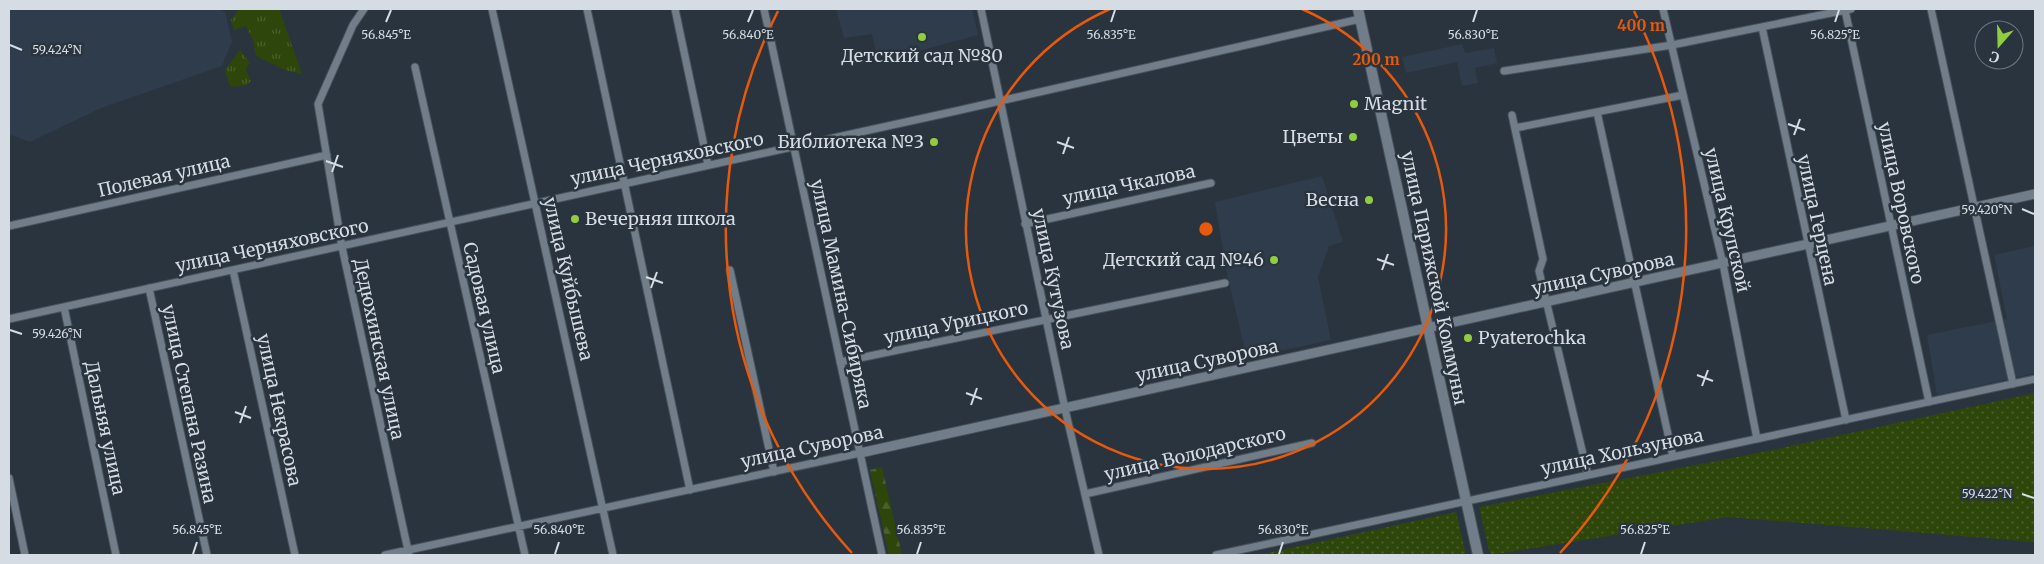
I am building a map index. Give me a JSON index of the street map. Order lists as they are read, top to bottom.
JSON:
{
  "streets": {
    "main road": ["улица Парижской Коммуны"],
    "street": [
      "улица Черняховского",
      "Полевая улица",
      "улица Чкалова",
      "улица Воровского",
      "улица Крупской",
      "улица Герцена",
      "улица Суворова",
      "улица Куйбышева",
      "улица Кутузова",
      "улица Мамина-Сибиряка",
      "Садовая улица",
      "улица Урицкого",
      "Дедюхинская улица",
      "улица Степана Разина",
      "улица Некрасова",
      "Дальняя улица",
      "улица Хользунова",
      "улица Володарского"
    ]
  },
  "crossings": [
    ["улица Черняховского", "улица Парижской Коммуны"],
    ["улица Черняховского", "улица Куйбышева"],
    ["улица Черняховского", "улица Кутузова"],
    ["улица Черняховского", "улица Мамина-Сибиряка"],
    ["улица Черняховского", "Садовая улица"],
    ["улица Черняховского", "Дедюхинская улица"],
    ["улица Черняховского", "улица Степана Разина"],
    ["улица Черняховского", "улица Некрасова"],
    ["улица Черняховского", "Дальняя улица"],
    ["Полевая улица", "Дедюхинская улица"],
    ["улица Чкалова", "улица Кутузова"],
    ["улица Воровского", "улица Суворова"],
    ["улица Воровского", "улица Хользунова"],
    ["улица Крупской", "улица Суворова"],
    ["улица Крупской", "улица Хользунова"],
    ["улица Герцена", "улица Суворова"],
    ["улица Герцена", "улица Хользунова"],
    ["улица Суворова", "улица Парижской Коммуны"],
    ["улица Суворова", "улица Куйбышева"],
    ["улица Суворова", "улица Кутузова"],
    ["улица Суворова", "улица Мамина-Сибиряка"],
    ["улица Суворова", "Садовая улица"],
    ["улица Суворова", "Дедюхинская улица"],
    ["улица Парижской Коммуны", "улица Хользунова"],
    ["улица Кутузова", "улица Урицкого"],
    ["улица Кутузова", "улица Володарского"],
    ["улица Мамина-Сибиряка", "улица Урицкого"]
  ],
  "places": [
    "Детский сад №80",
    "Magnit",
    "Цветы",
    "Библиотека №3",
    "Весна",
    "Вечерняя школа",
    "Детский сад №46",
    "Pyaterochka"
  ],
  "north": "bottom",
  "coordinates": [
    "56.845°E",
    "56.835°E",
    "56.825°E",
    "56.840°E",
    "56.830°E",
    "59.424°N",
    "59.420°N",
    "59.426°N",
    "59.422°N"
  ],
  "rings": ["400 m", "200 m"]
}
